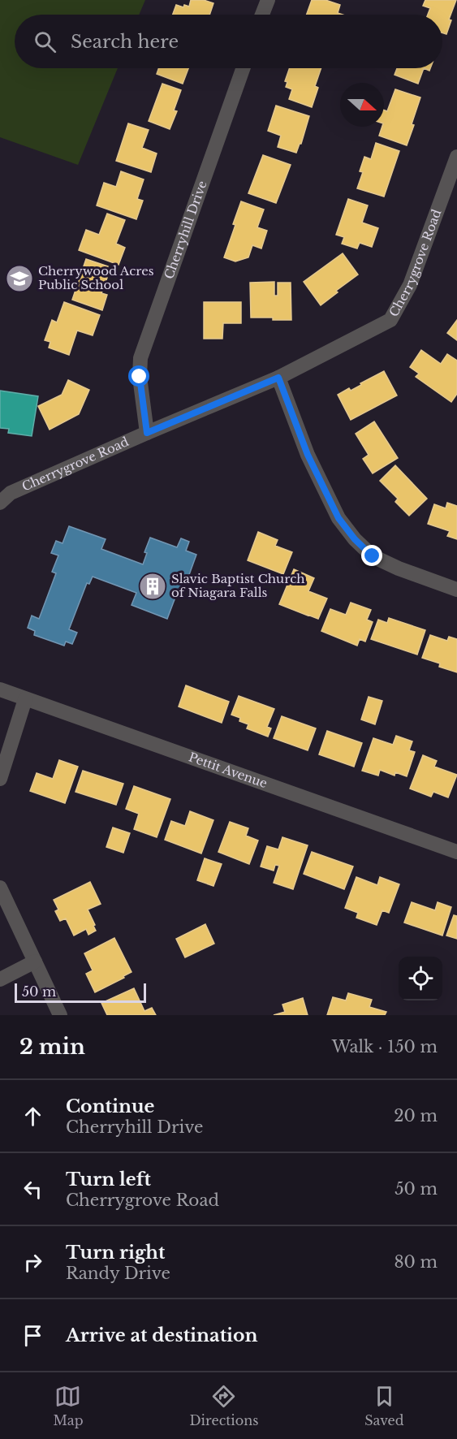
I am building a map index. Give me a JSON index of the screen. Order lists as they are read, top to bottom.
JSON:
{
  "streets": {
    "street": ["Cherryhill Drive", "Cherrygrove Road", "Pettit Avenue"]
  },
  "crossings": [
    ["Cherryhill Drive", "Cherrygrove Road"]
  ],
  "places": {
    "school or university": ["Cherrywood Acres Public School"],
    "building": ["Slavic Baptist Church of Niagara Falls"]
  },
  "scale_bar": "50 m",
  "north": "right",
  "page": {
    "search": "Search here",
    "scale": "50 m",
    "heading": ["2 min", "Walk · 150 m"],
    "list": [
      ["Continue", "Cherryhill Drive", "20 m"],
      ["Turn left", "Cherrygrove Road", "50 m"],
      ["Turn right", "Randy Drive", "80 m"],
      "Arrive at destination"
    ],
    "nav": ["Map", "Directions", "Saved"]
  }
}
